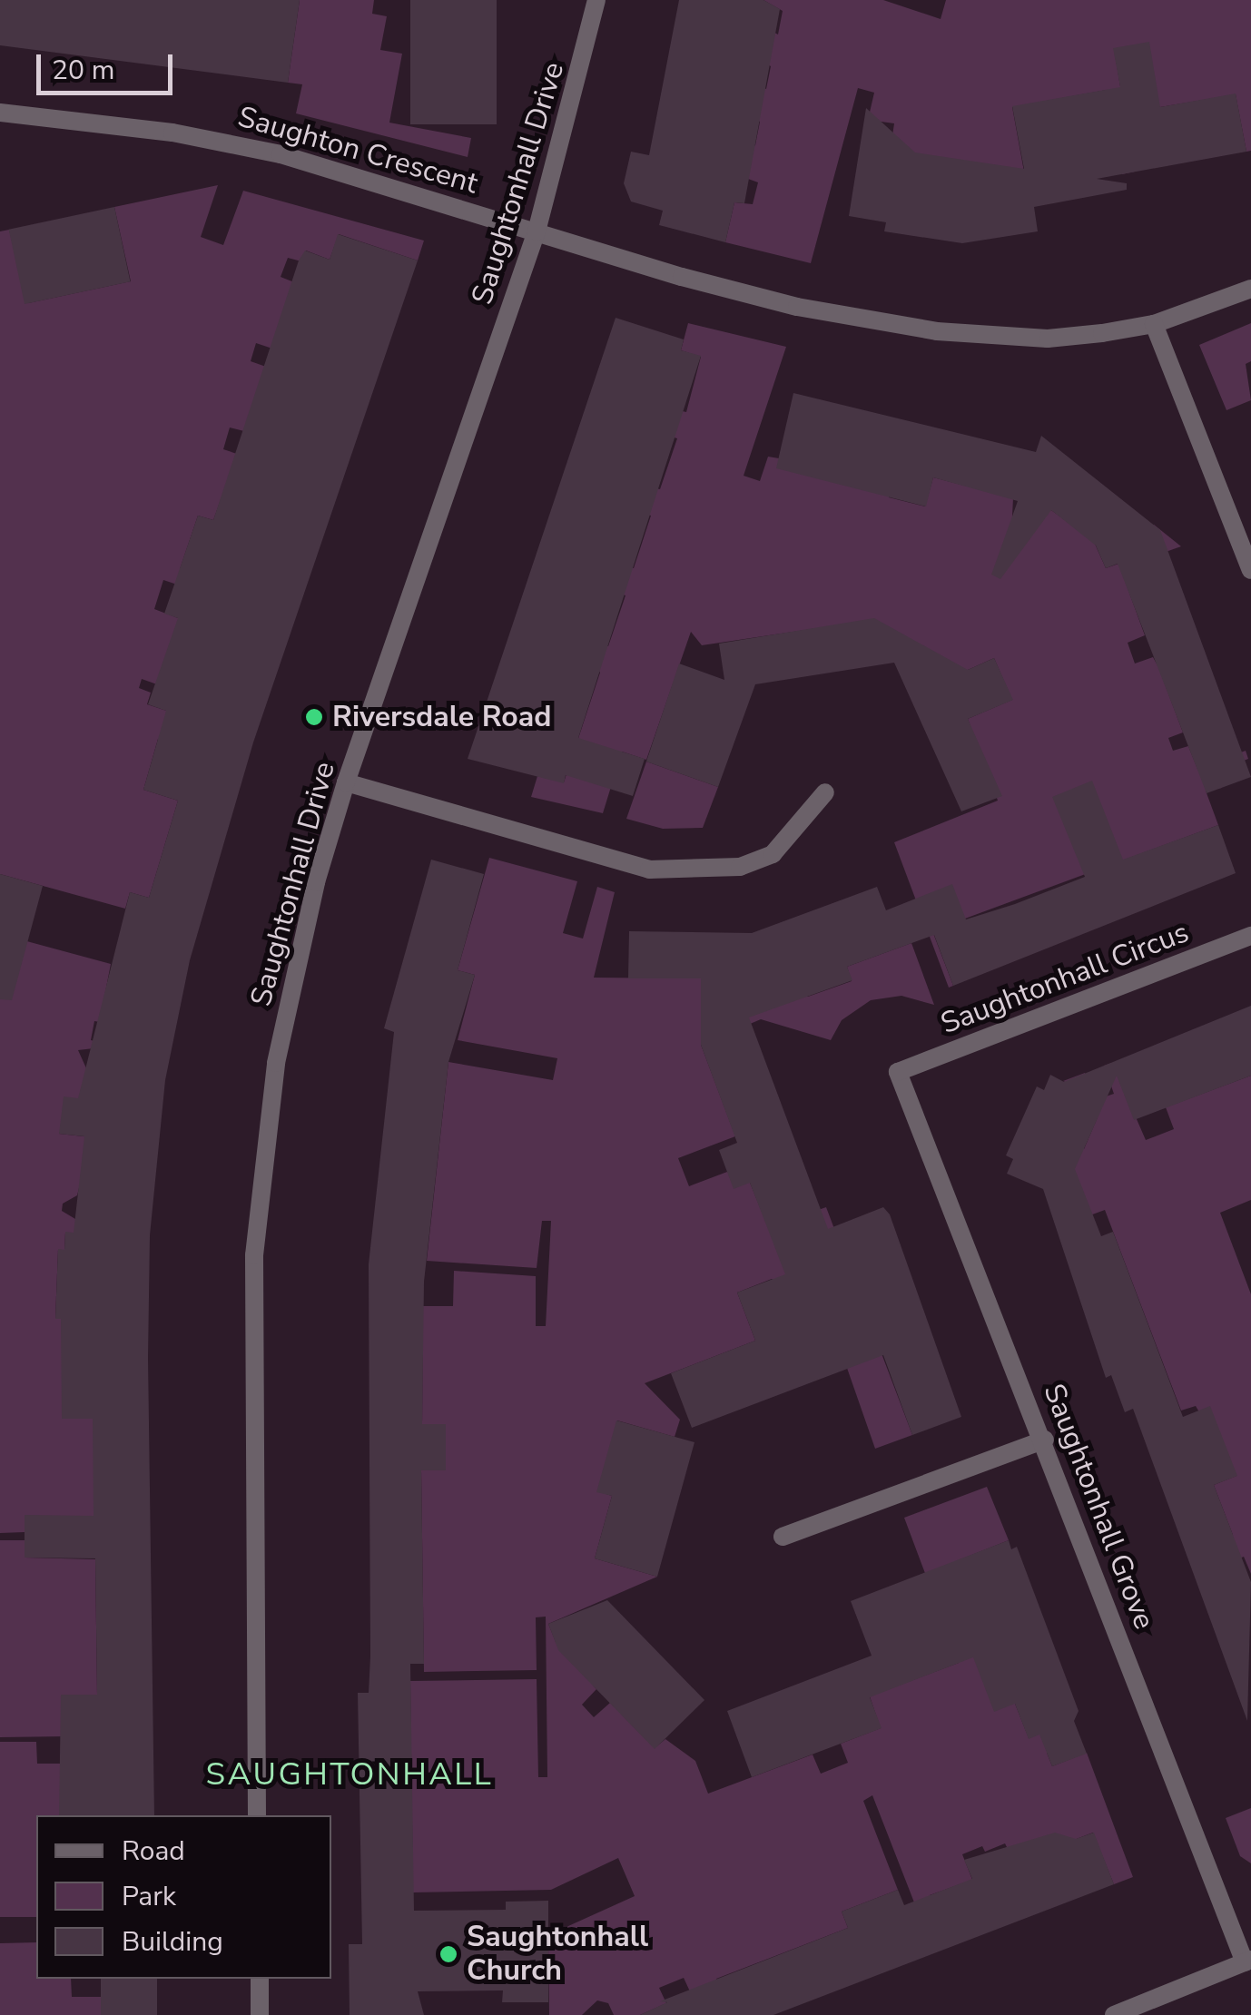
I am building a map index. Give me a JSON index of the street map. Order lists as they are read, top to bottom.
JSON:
{
  "streets": {
    "street": [
      "Saughton Crescent",
      "Saughtonhall Drive",
      "Saughtonhall Circus",
      "Saughtonhall Grove"
    ]
  },
  "crossings": [
    ["Saughton Crescent", "Saughtonhall Drive"],
    ["Saughtonhall Circus", "Saughtonhall Grove"]
  ],
  "districts": ["SAUGHTONHALL"],
  "places": ["Riversdale Road", "Saughtonhall Church"],
  "legend": ["Road", "Park", "Building"],
  "scale_bar": "20 m"
}
